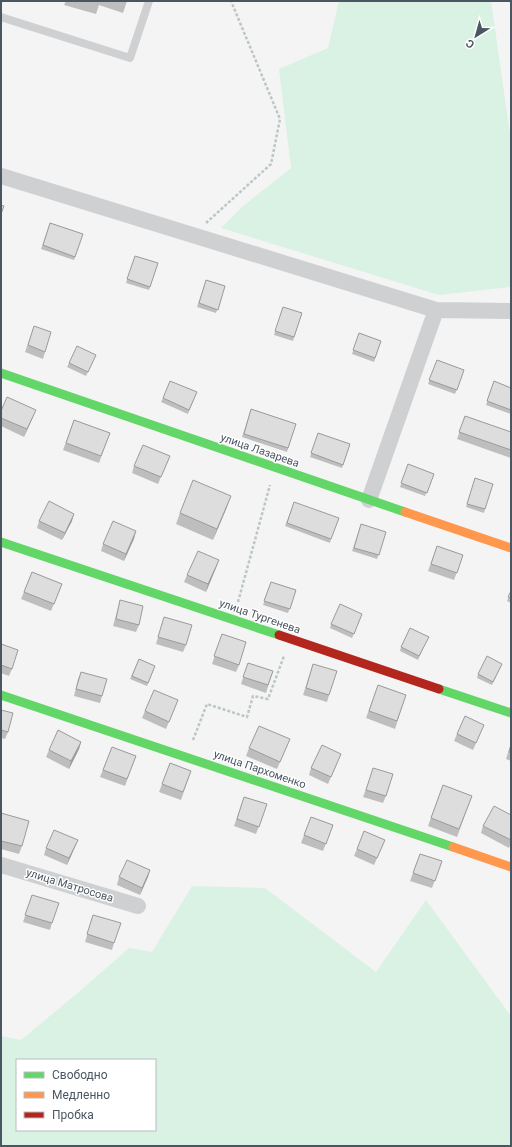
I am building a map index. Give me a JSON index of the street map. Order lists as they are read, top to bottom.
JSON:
{
  "streets": {
    "street": [
      "улица Лазарева",
      "улица Тургенева",
      "улица Пархоменко",
      "улица Матросова"
    ]
  },
  "legend": ["Свободно", "Медленно", "Пробка"],
  "north": "bottom left"
}
